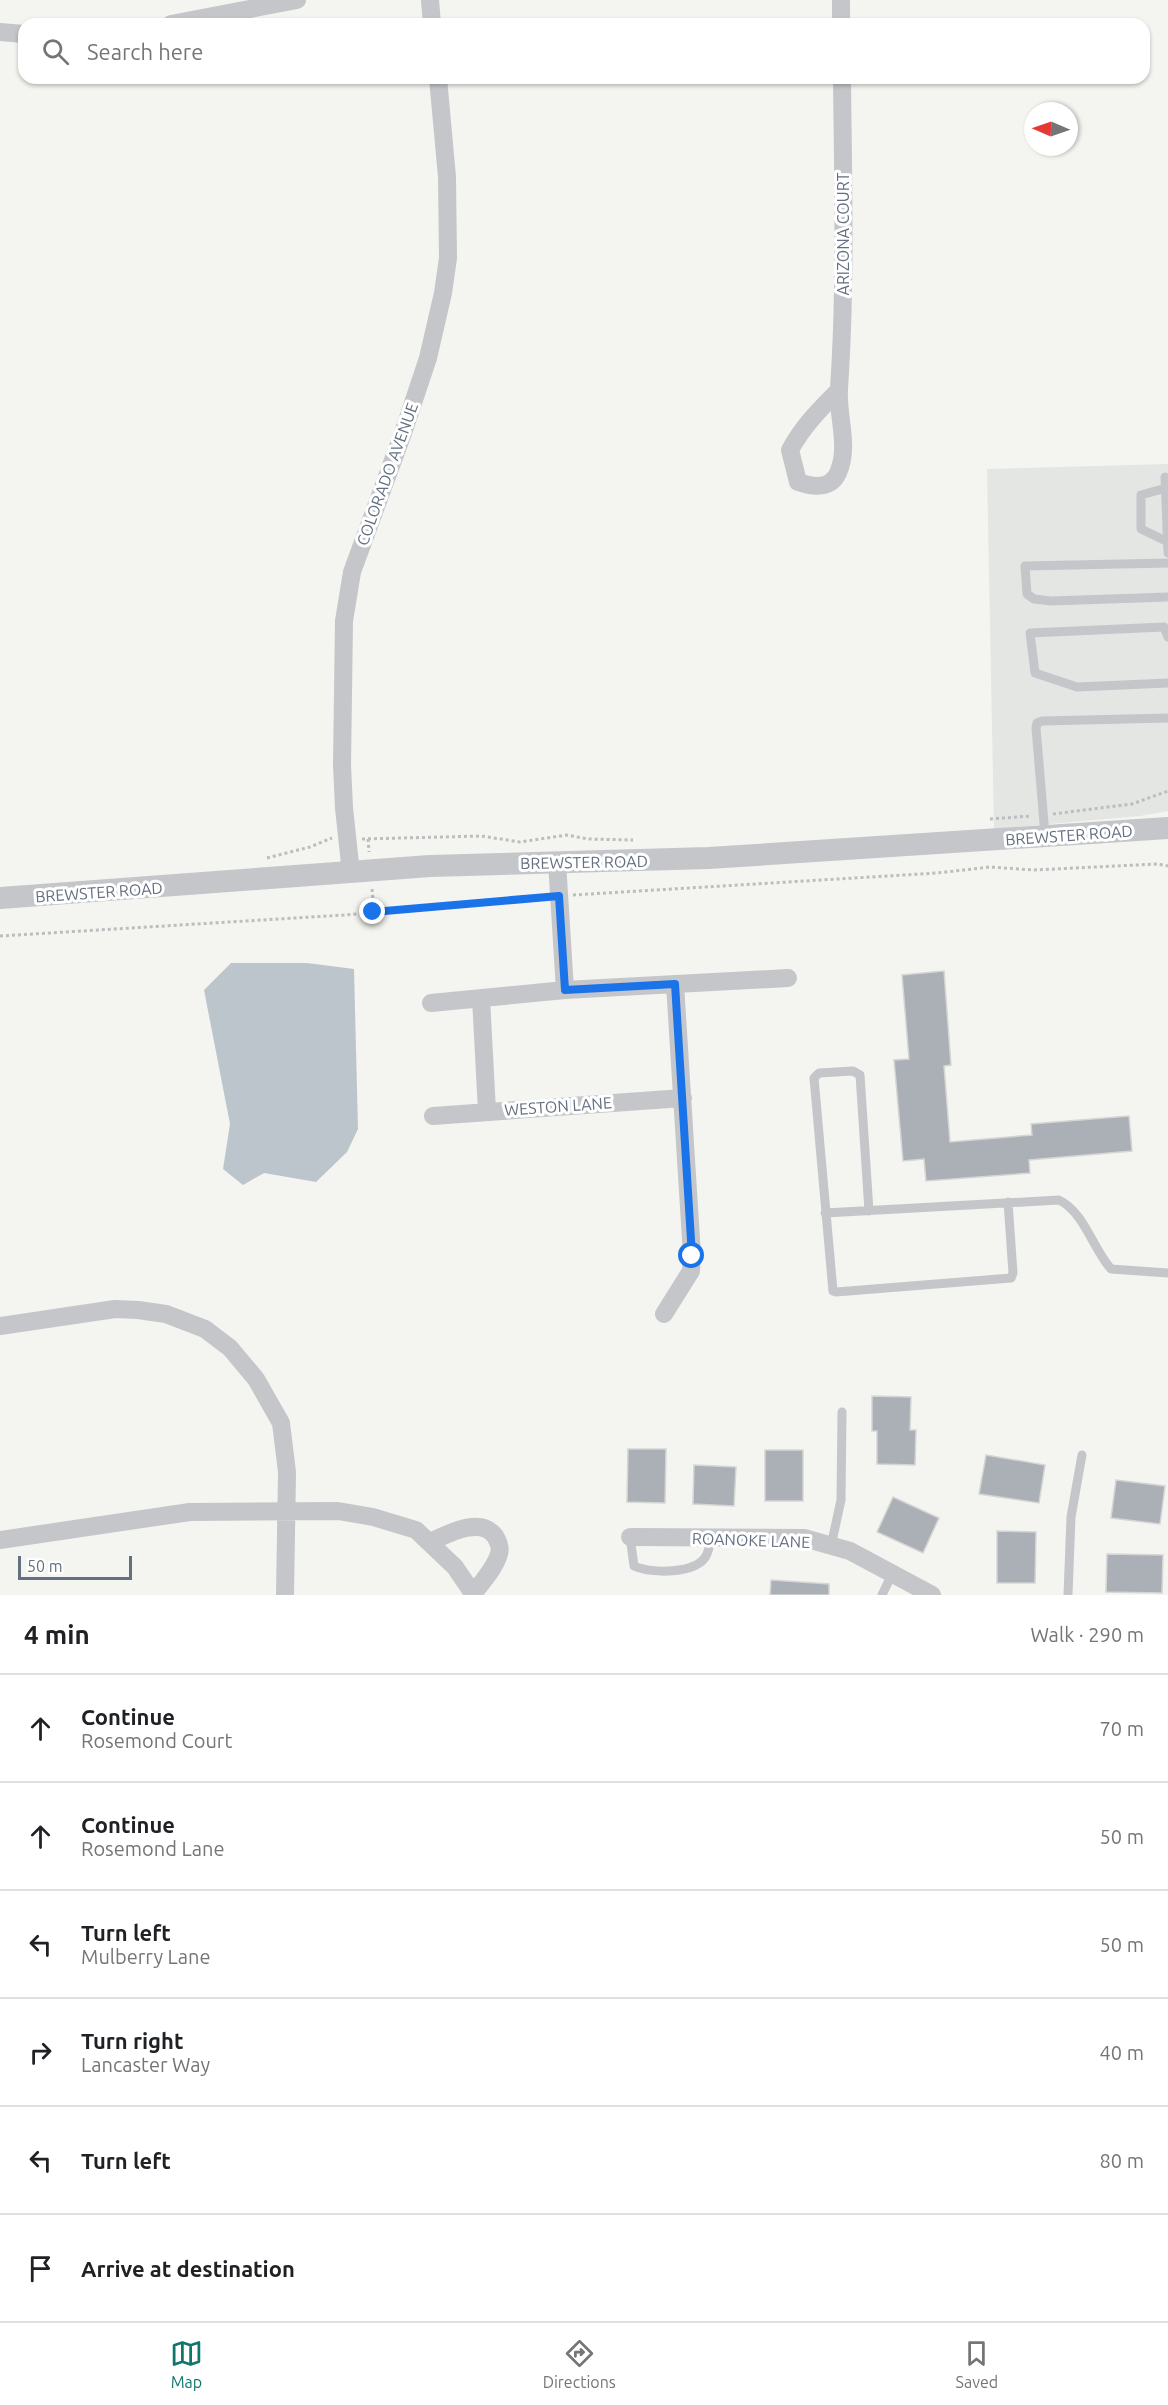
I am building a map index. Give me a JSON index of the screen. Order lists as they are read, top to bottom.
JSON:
{
  "streets": {
    "street": [
      "ARIZONA COURT",
      "COLORADO AVENUE",
      "BREWSTER ROAD",
      "WESTON LANE",
      "ROANOKE LANE"
    ]
  },
  "crossings": [
    ["COLORADO AVENUE", "BREWSTER ROAD"]
  ],
  "scale_bar": "50 m",
  "north": "left",
  "page": {
    "search": "Search here",
    "scale": "50 m",
    "heading": ["4 min", "Walk · 290 m"],
    "list": [
      ["Continue", "Rosemond Court", "70 m"],
      ["Continue", "Rosemond Lane", "50 m"],
      ["Turn left", "Mulberry Lane", "50 m"],
      ["Turn right", "Lancaster Way", "40 m"],
      ["Turn left", "80 m"],
      "Arrive at destination"
    ],
    "nav": ["Map", "Directions", "Saved"]
  }
}
